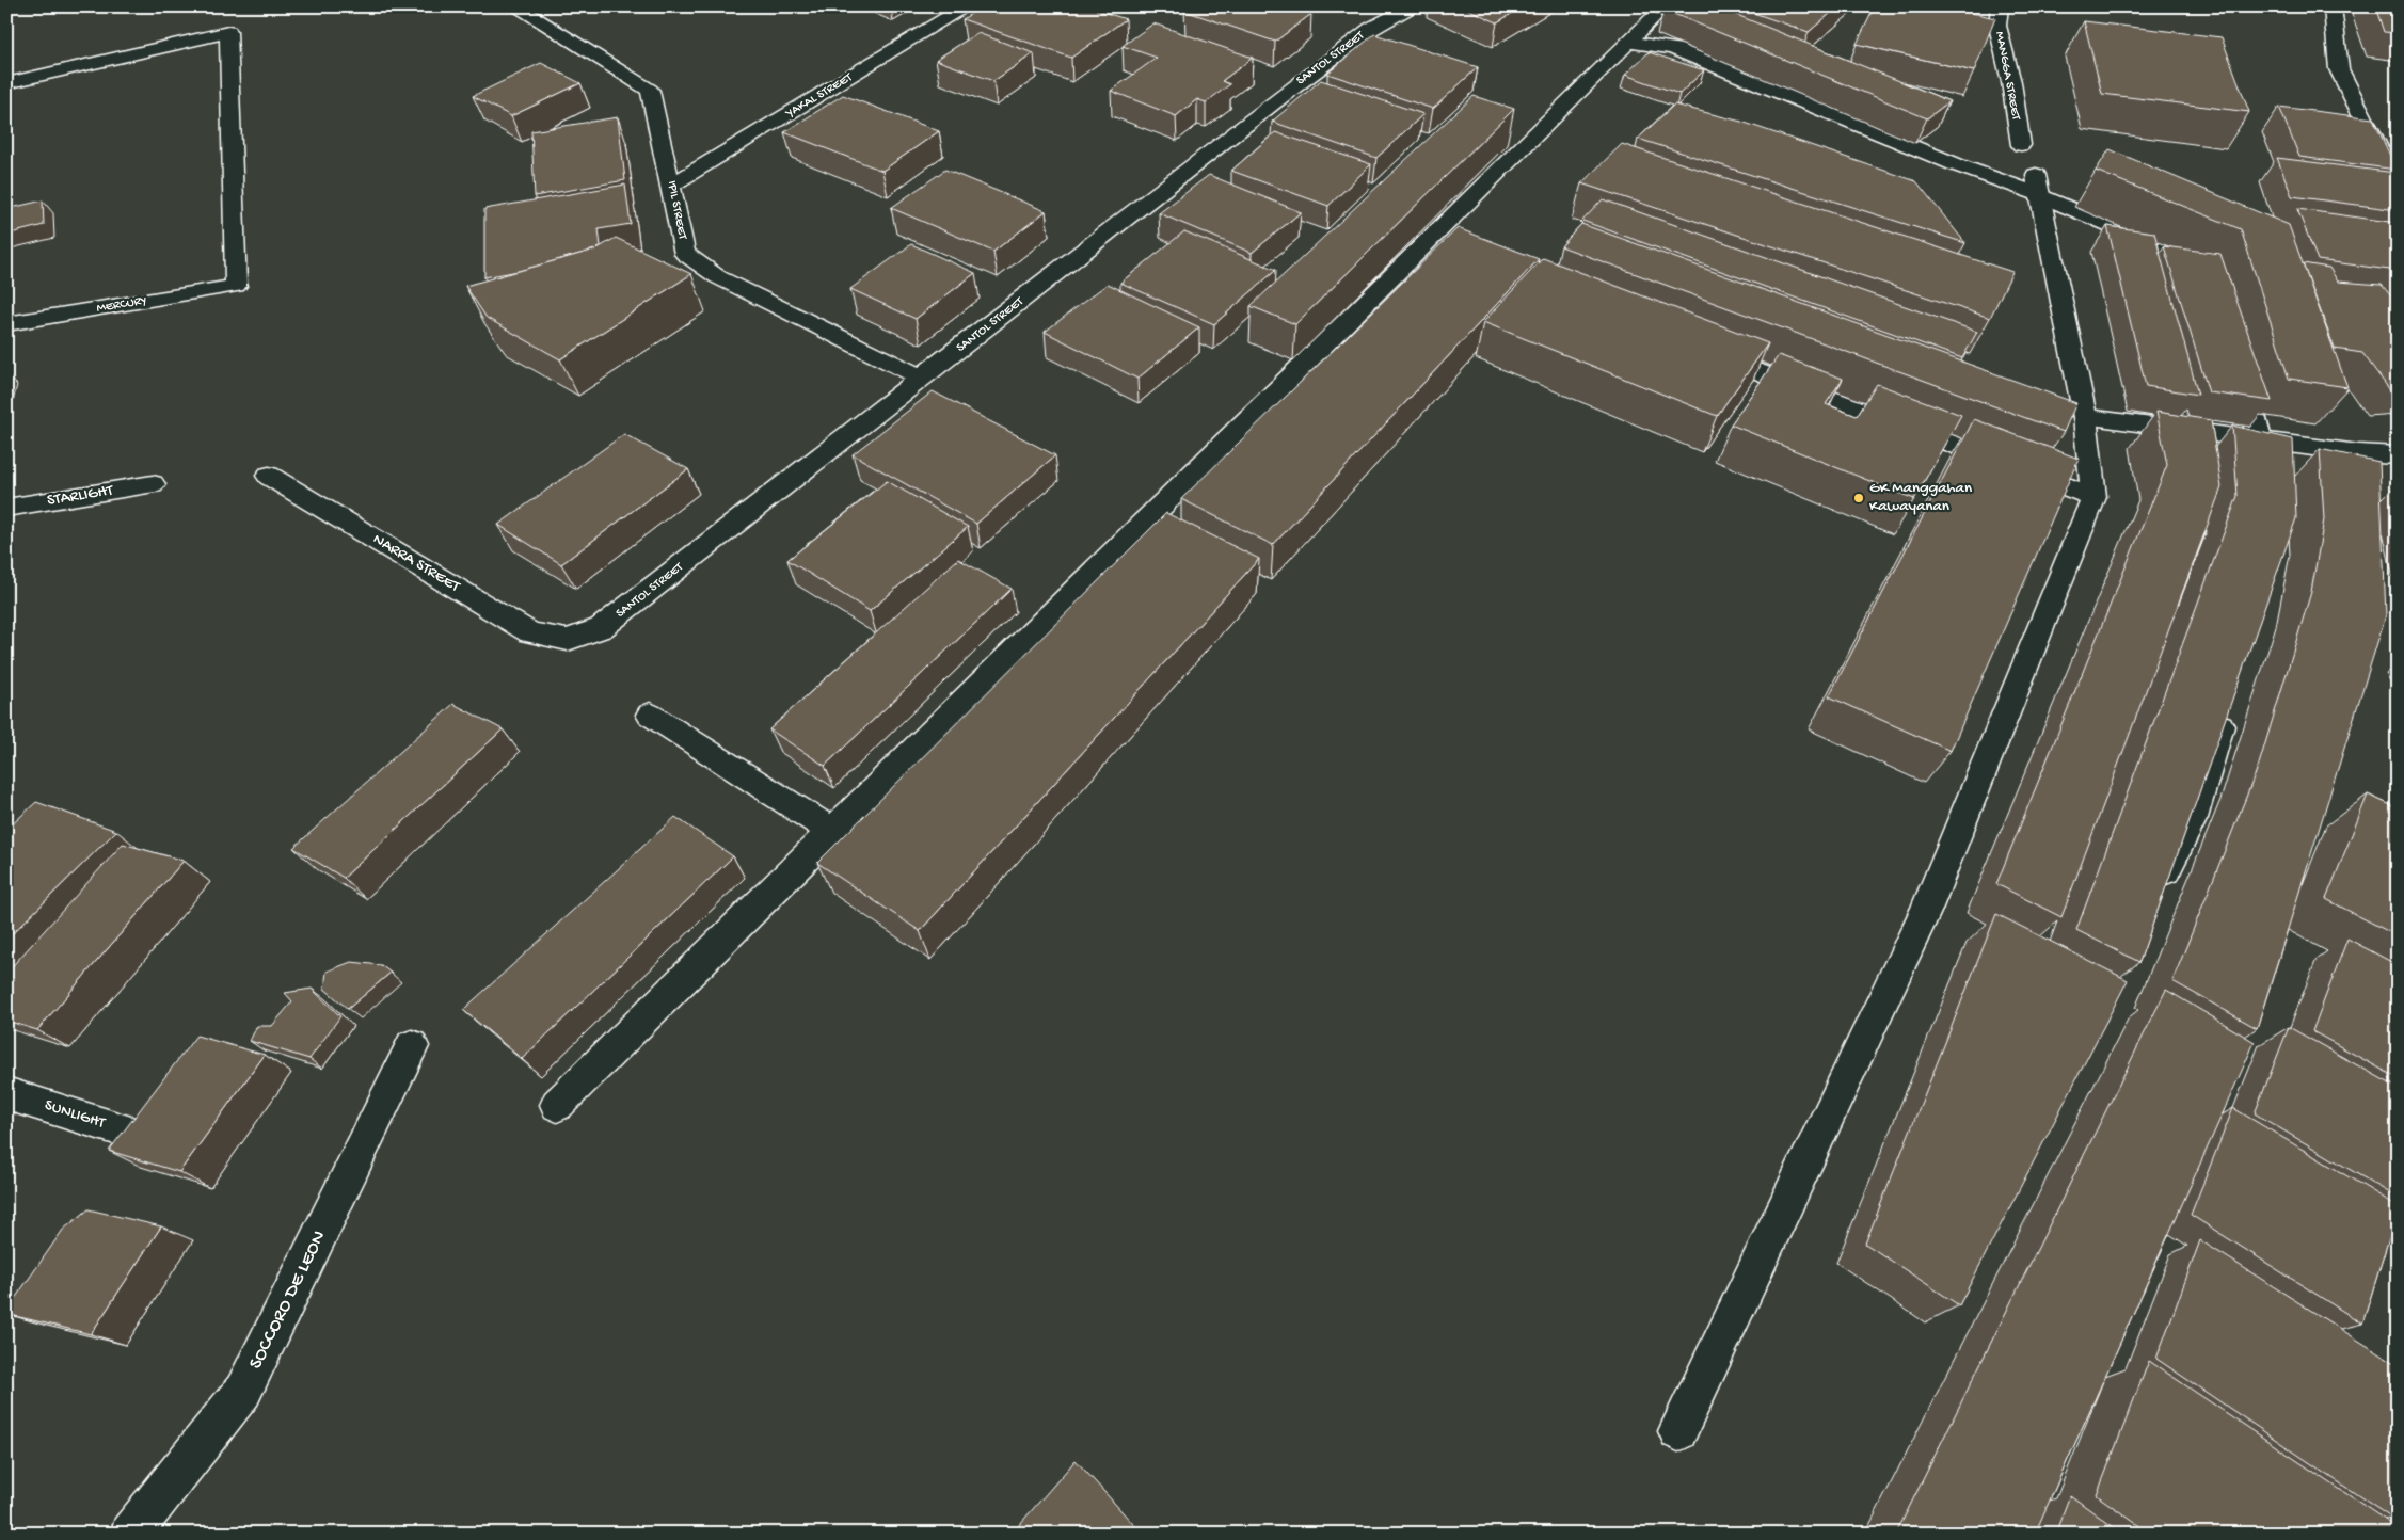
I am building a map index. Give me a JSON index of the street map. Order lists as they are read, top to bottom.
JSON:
{
  "streets": {
    "street": [
      "SANTOL STREET",
      "MANGGA STREET",
      "YAKAL STREET",
      "IPIL STREET",
      "MERCURY",
      "STARLIGHT",
      "NARRA STREET",
      "SUNLIGHT",
      "SOCCORO DE LEON"
    ]
  },
  "crossings": [
    ["SANTOL STREET", "IPIL STREET"],
    ["SANTOL STREET", "NARRA STREET"],
    ["YAKAL STREET", "IPIL STREET"]
  ],
  "places": ["GK Manggahan Kawayanan"]
}
